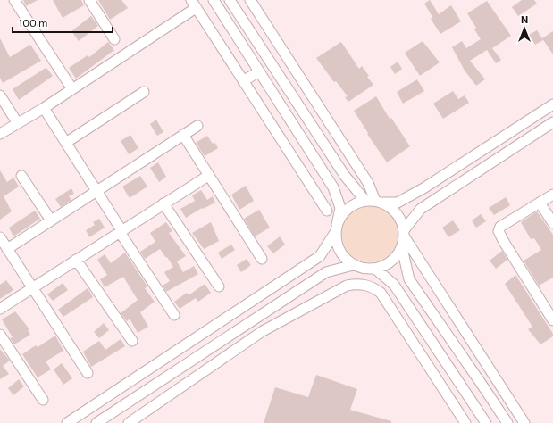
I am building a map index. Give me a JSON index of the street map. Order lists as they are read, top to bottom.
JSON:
{
  "scale_bar": "100 m",
  "north": "top"
}
